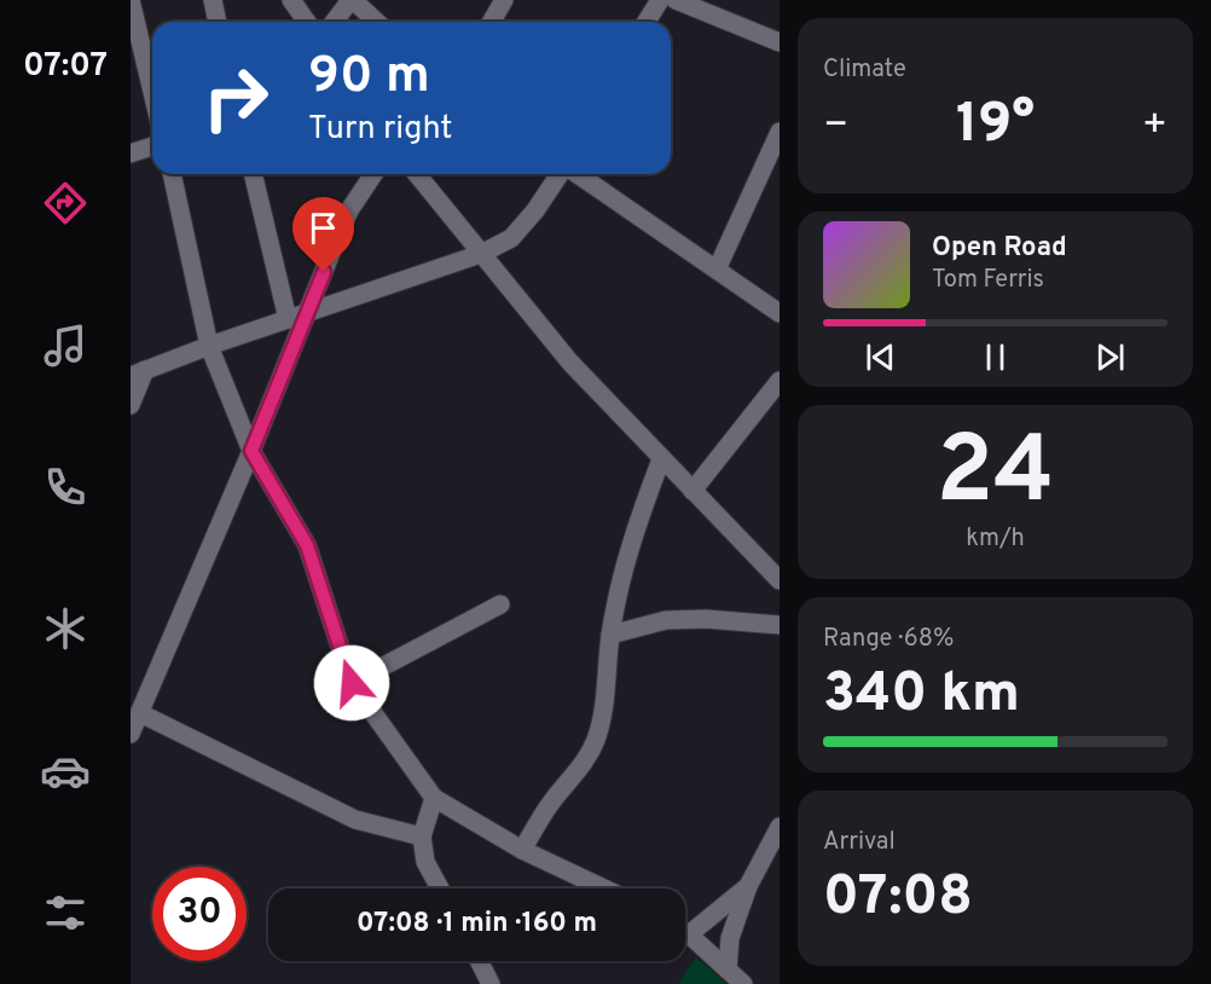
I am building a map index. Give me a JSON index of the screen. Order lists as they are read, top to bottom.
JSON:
{
  "page": {
    "tabs": "07:07",
    "tile": [
      "Climate",
      ["24", "km/h"],
      ["Range · 68%", "340 km"],
      ["Arrival", "07:08"]
    ],
    "turn": ["90 m", "Turn right"],
    "heat": ["−", "19°", "+"],
    "song": ["Open Road", "Tom Ferris"],
    "limit": "30",
    "trip": "07:08 · 1 min · 160 m"
  }
}
